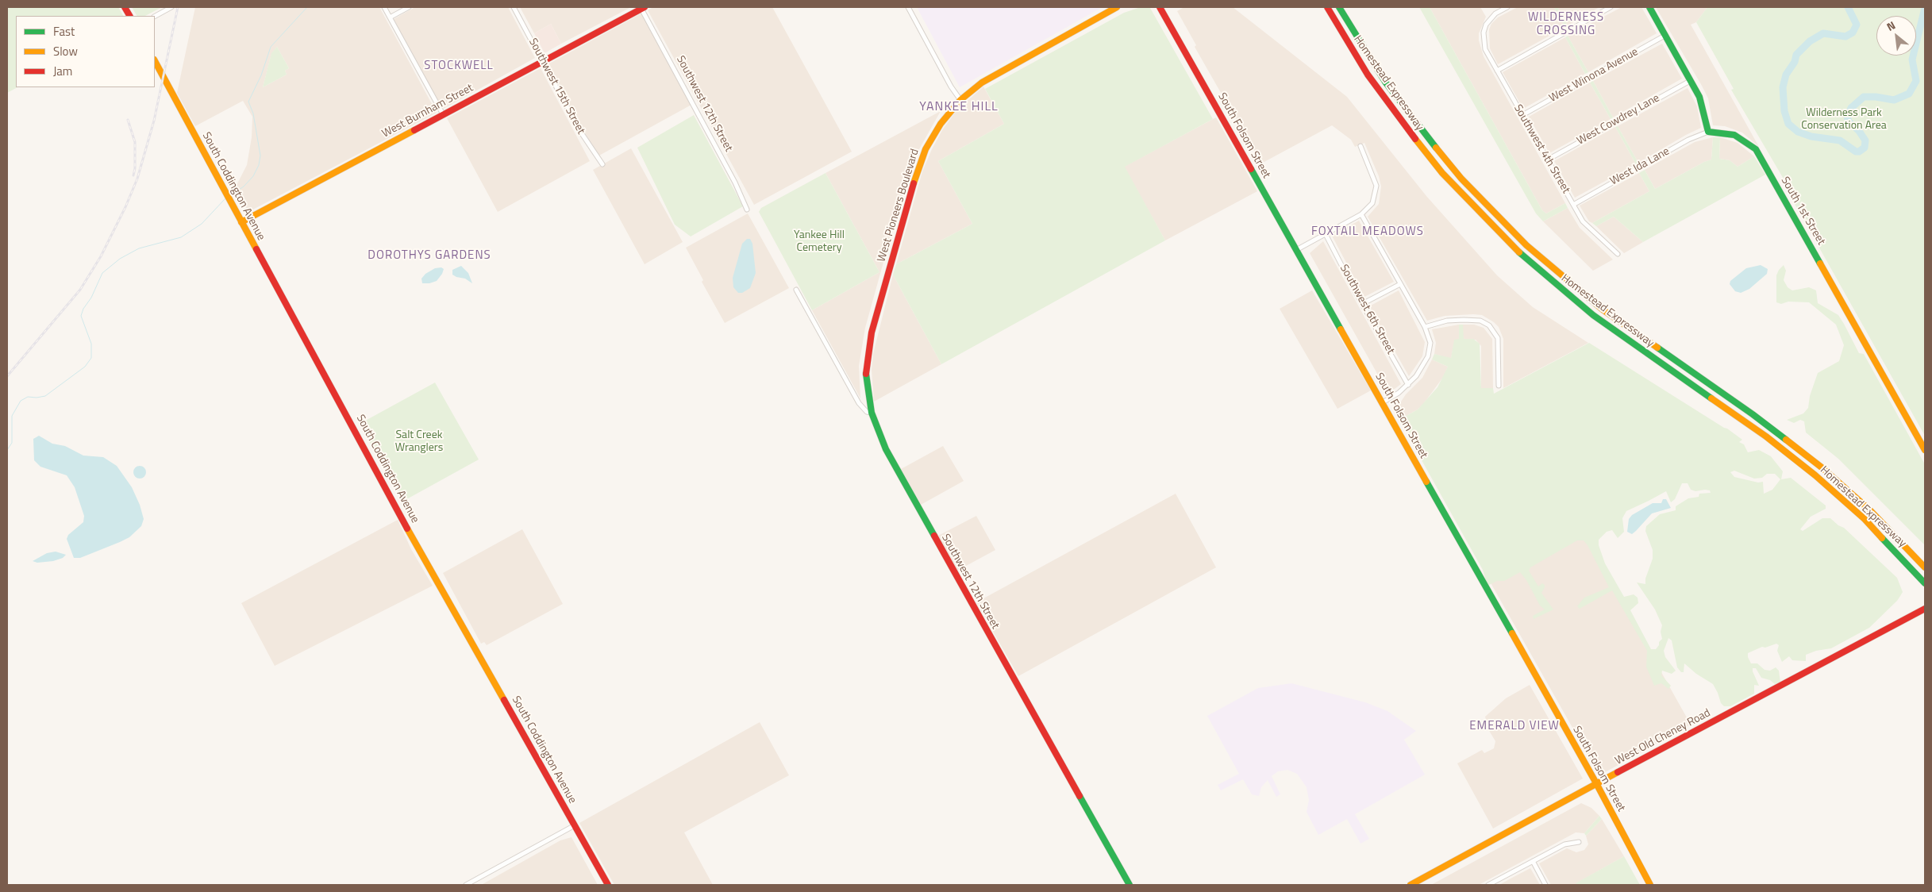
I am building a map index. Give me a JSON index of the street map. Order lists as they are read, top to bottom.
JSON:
{
  "streets": {
    "main road": [
      "Homestead Expressway",
      "Southwest 12th Street",
      "West Burnham Street",
      "South Folsom Street",
      "South Coddington Avenue",
      "West Pioneers Boulevard",
      "South 1st Street",
      "West Old Cheney Road"
    ],
    "street": [
      "West Winona Avenue",
      "Southwest 15th Street",
      "West Cowdrey Lane",
      "Southwest 4th Street",
      "West Ida Lane",
      "Southwest 6th Street"
    ]
  },
  "crossings": [
    ["West Winona Avenue", "Southwest 4th Street"],
    ["Southwest 15th Street", "West Burnham Street"],
    ["Southwest 12th Street", "West Burnham Street"],
    ["Southwest 12th Street", "West Pioneers Boulevard"],
    ["West Burnham Street", "South Coddington Avenue"],
    ["West Cowdrey Lane", "Southwest 4th Street"],
    ["South Folsom Street", "West Old Cheney Road"],
    ["Southwest 4th Street", "West Ida Lane"],
    ["West Ida Lane", "South 1st Street"]
  ],
  "districts": [
    "WILDERNESS CROSSING",
    "STOCKWELL",
    "YANKEE HILL",
    "FOXTAIL MEADOWS",
    "DOROTHYS GARDENS",
    "EMERALD VIEW"
  ],
  "parks": ["Wilderness Park Conservation Area", "Yankee Hill Cemetery", "Salt Creek Wranglers"],
  "legend": ["Fast", "Slow", "Jam"],
  "north": "top left"
}
